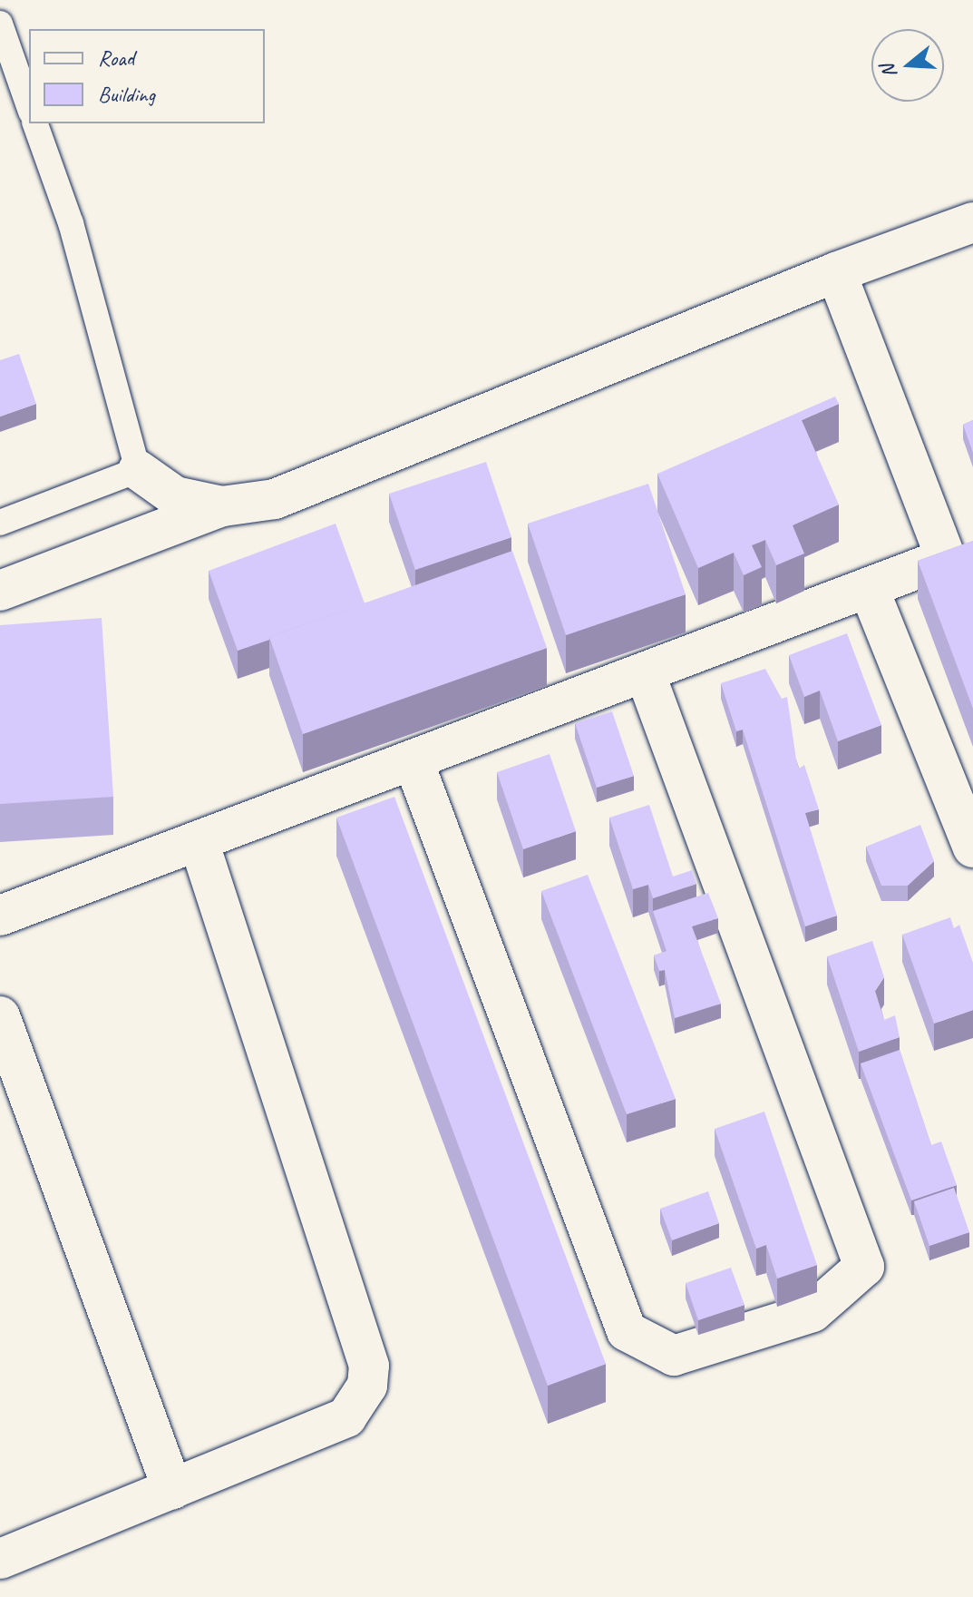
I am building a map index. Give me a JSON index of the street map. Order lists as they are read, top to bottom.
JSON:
{
  "legend": ["Road", "Building"],
  "north": "left"
}
